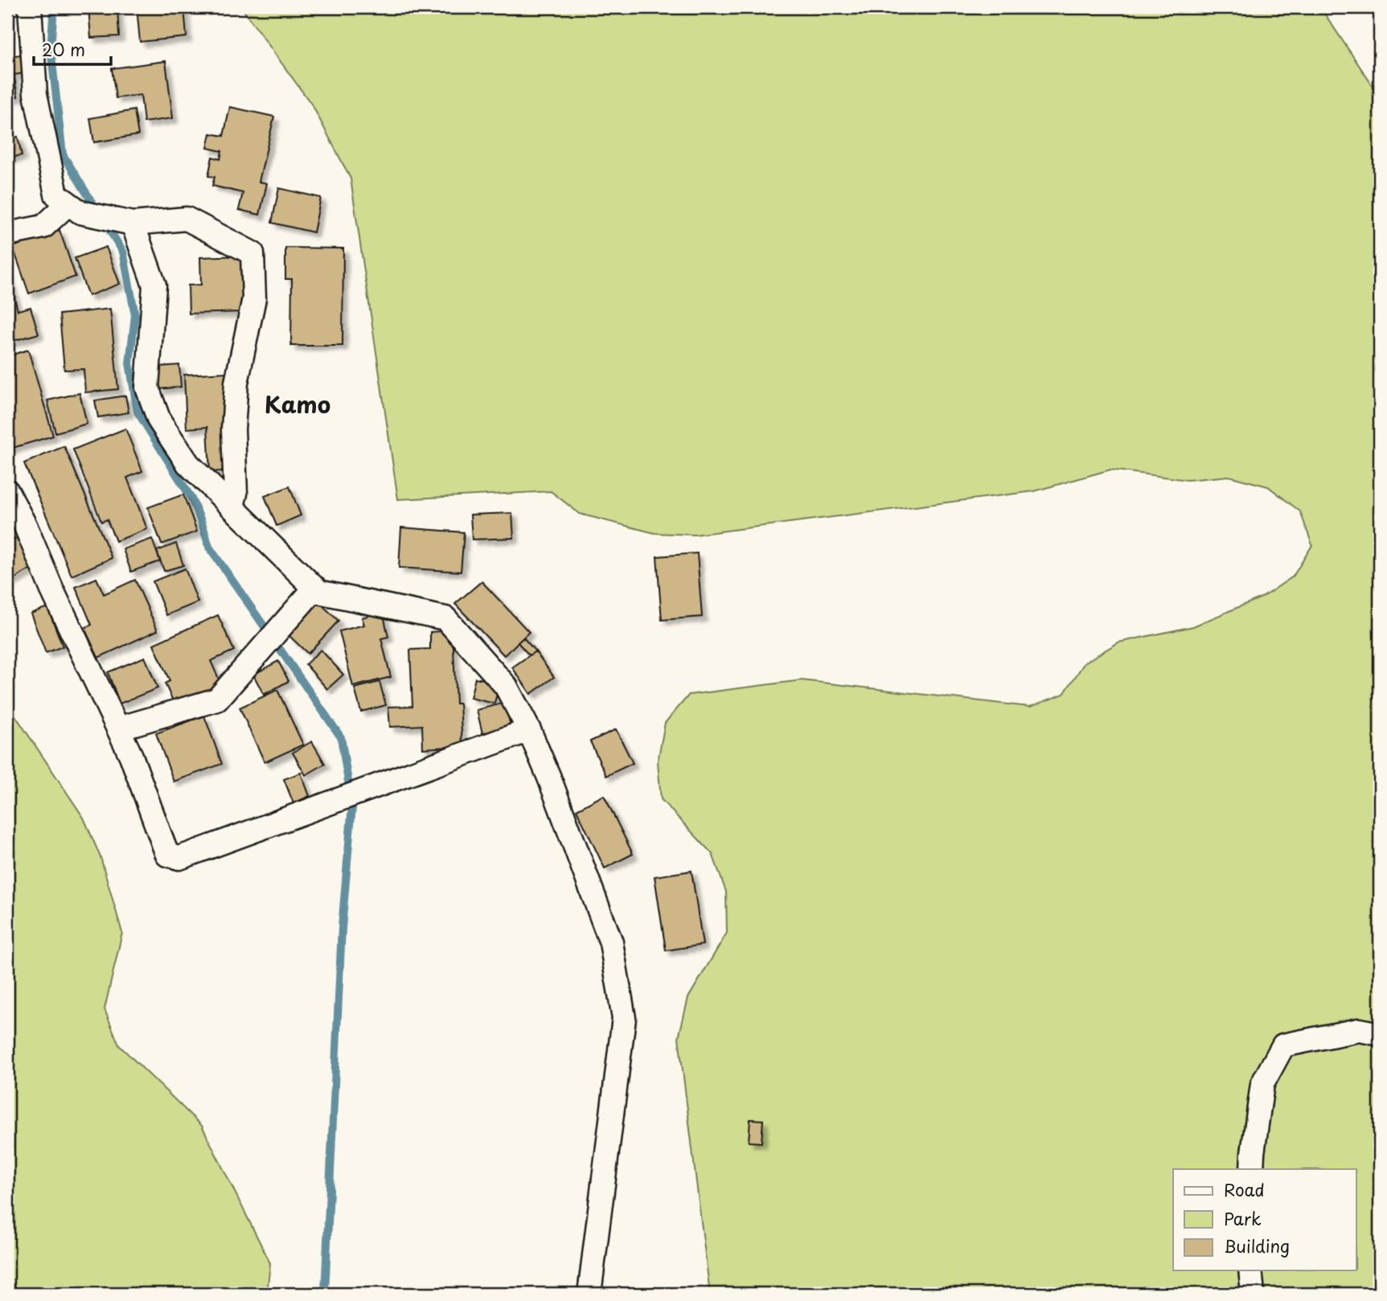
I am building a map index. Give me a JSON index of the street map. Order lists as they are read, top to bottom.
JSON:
{
  "districts": ["Kamo"],
  "legend": ["Road", "Park", "Building"],
  "scale_bar": "20 m"
}
